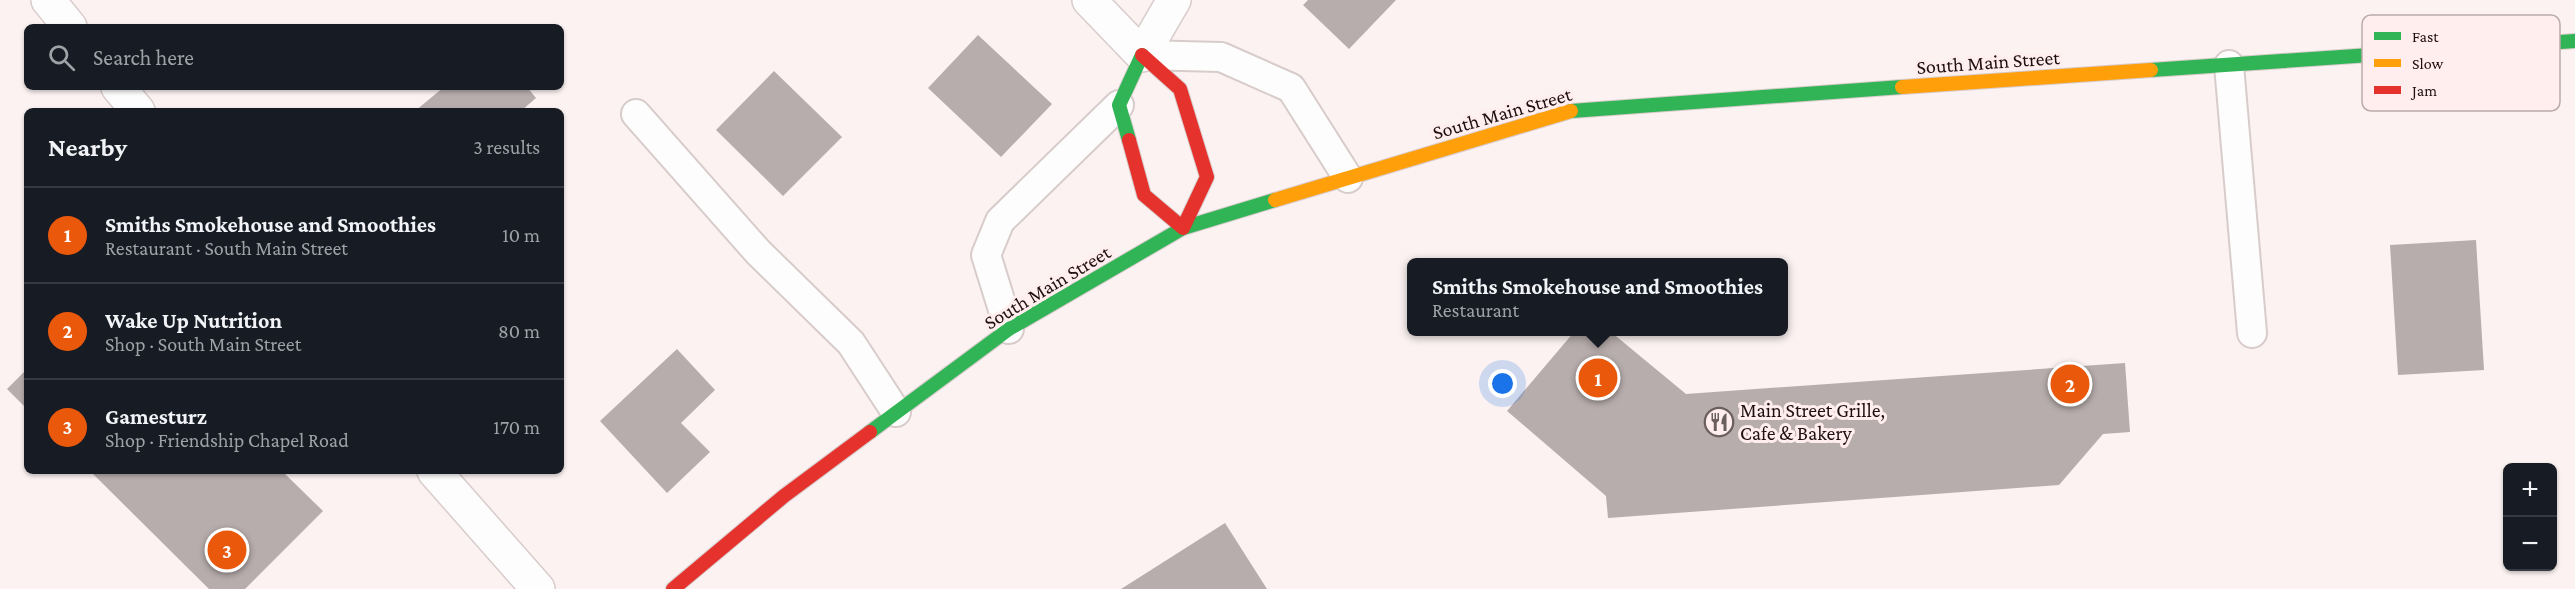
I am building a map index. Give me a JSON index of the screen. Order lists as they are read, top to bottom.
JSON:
{
  "streets": {
    "main road": ["South Main Street"]
  },
  "places": {
    "restaurant": ["Main Street Grille, Cafe & Bakery"]
  },
  "legend": ["Fast", "Slow", "Jam"],
  "page": {
    "search": "Search here",
    "heading": ["Nearby", "3 results"],
    "list": [
      {
        "mark": "1",
        "name": "Smiths Smokehouse and Smoothies",
        "note": "Restaurant · South Main Street",
        "value": "10 m"
      },
      {
        "mark": "2",
        "name": "Wake Up Nutrition",
        "note": "Shop · South Main Street",
        "value": "80 m"
      },
      {
        "mark": "3",
        "name": "Gamesturz",
        "note": "Shop · Friendship Chapel Road",
        "value": "170 m"
      }
    ],
    "popup": ["Smiths Smokehouse and Smoothies", "Restaurant"],
    "pins": ["1", "2", "3"],
    "map_buttons": ["+", "−"]
  }
}
